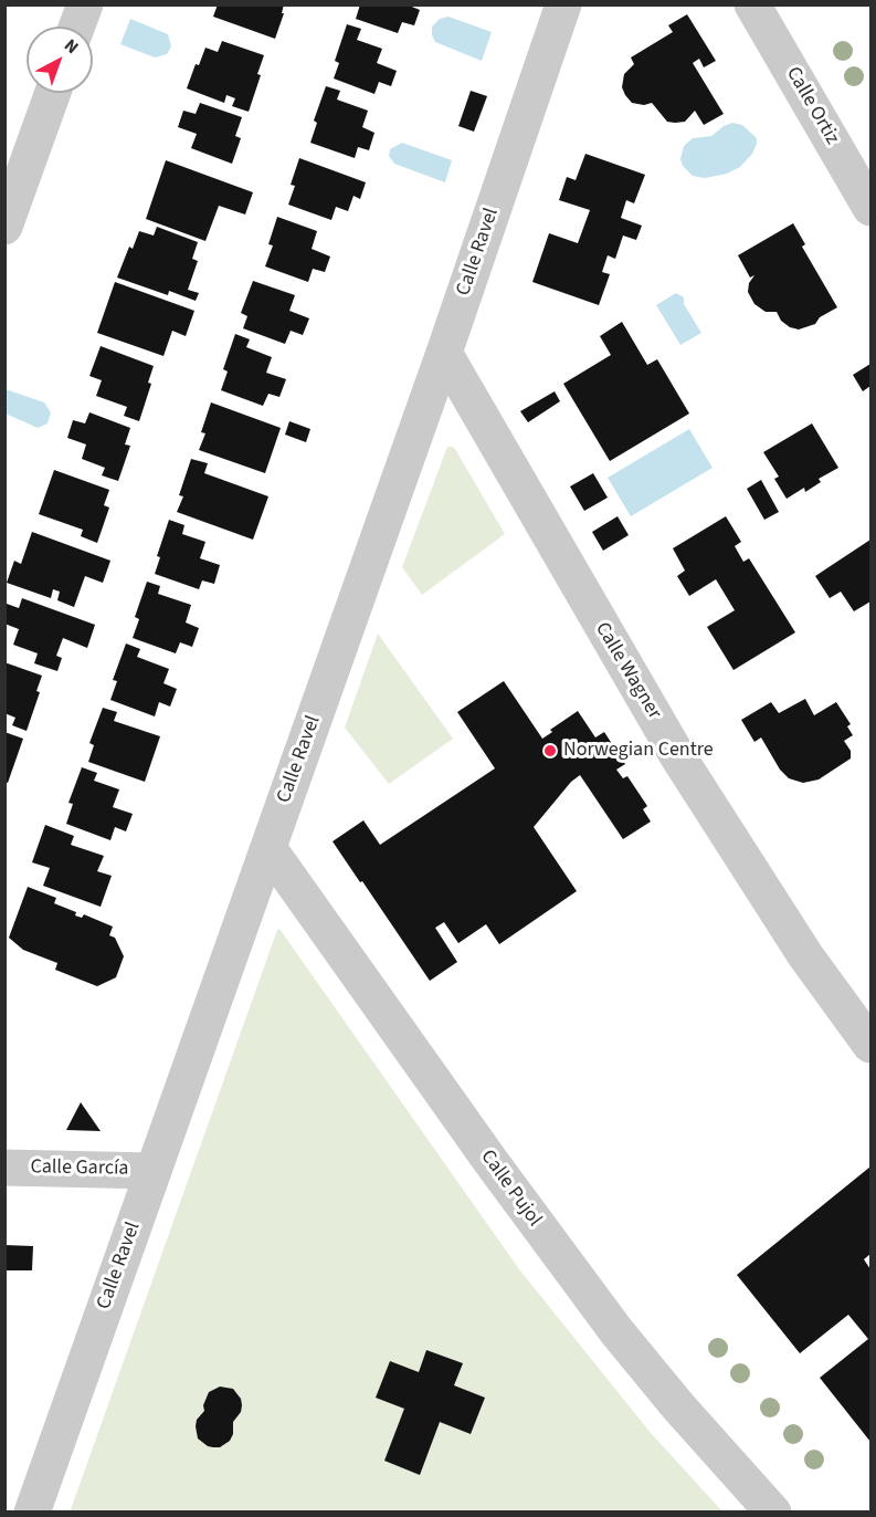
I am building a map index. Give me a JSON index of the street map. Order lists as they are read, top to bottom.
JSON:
{
  "streets": {
    "street": [
      "Calle Ortiz",
      "Calle Ravel",
      "Calle Wagner",
      "Calle García",
      "Calle Pujol"
    ]
  },
  "crossings": [
    ["Calle Ravel", "Calle Wagner"],
    ["Calle Ravel", "Calle García"],
    ["Calle Ravel", "Calle Pujol"]
  ],
  "places": ["Norwegian Centre"],
  "north": "top right"
}
